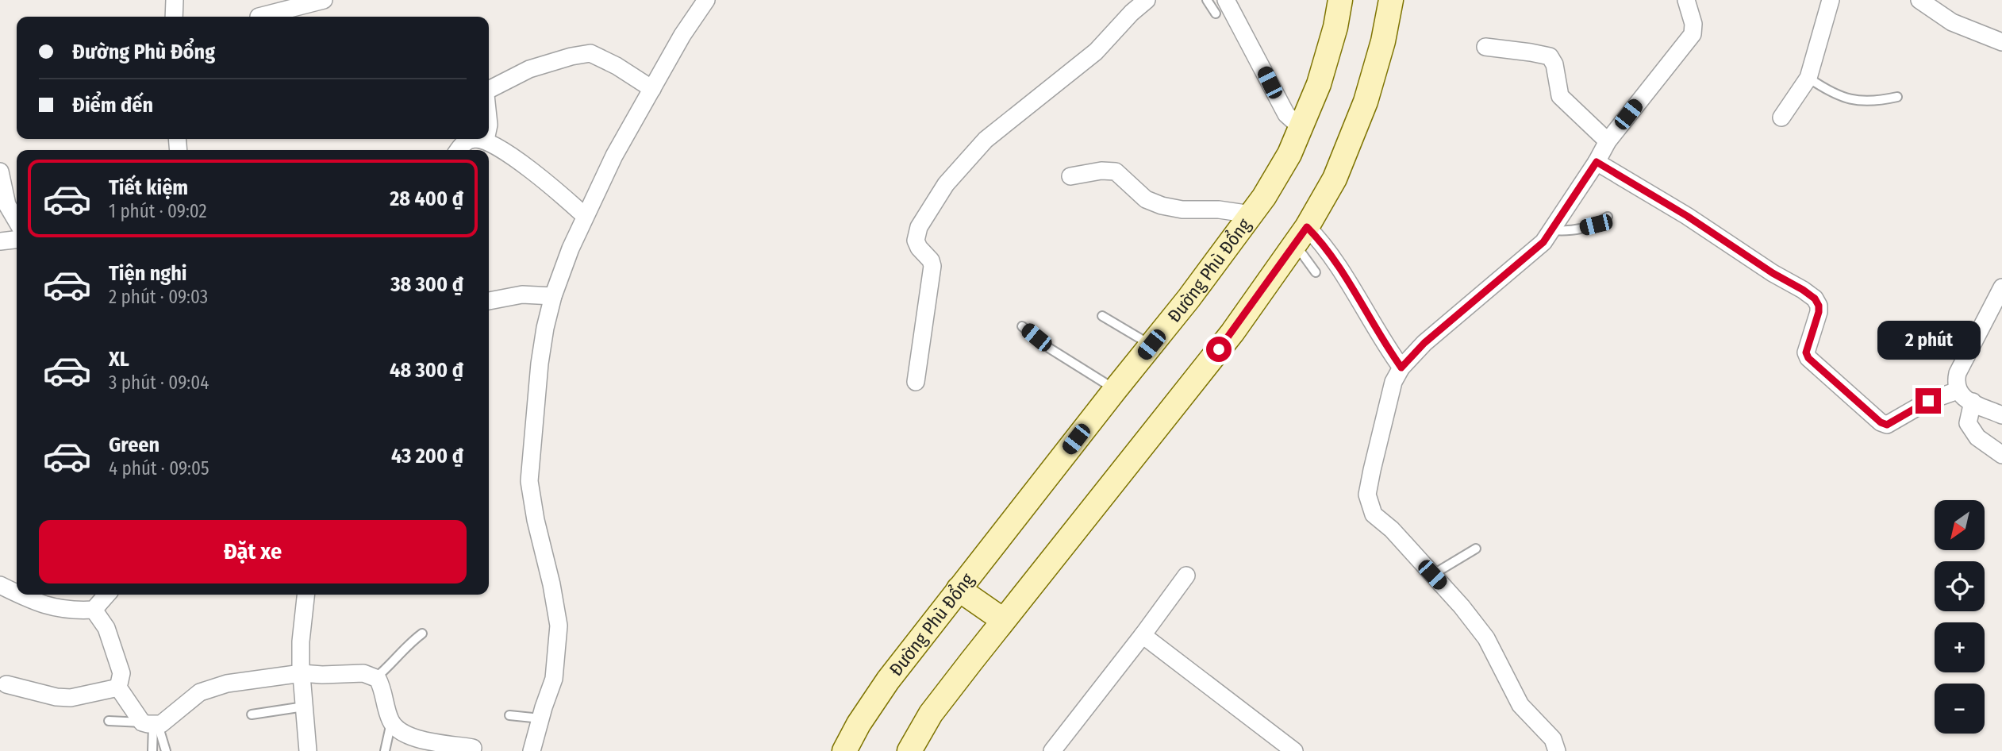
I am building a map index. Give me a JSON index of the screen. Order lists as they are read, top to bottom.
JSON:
{
  "streets": {
    "main road": ["Đường Phù Đổng"]
  },
  "north": "bottom left",
  "page": {
    "banner": ["Đường Phù Đổng", "Điểm đến"],
    "list": [
      {
        "name": "Tiết kiệm",
        "note": "1 phút · 09:02",
        "value": "28 400 ₫"
      },
      {
        "name": "Tiện nghi",
        "note": "2 phút · 09:03",
        "value": "38 300 ₫"
      },
      {
        "name": "XL",
        "note": "3 phút · 09:04",
        "value": "48 300 ₫"
      },
      {
        "name": "Green",
        "note": "4 phút · 09:05",
        "value": "43 200 ₫"
      }
    ],
    "bubble": "2 phút",
    "map_buttons": ["+", "−"],
    "buttons": "Đặt xe"
  }
}
